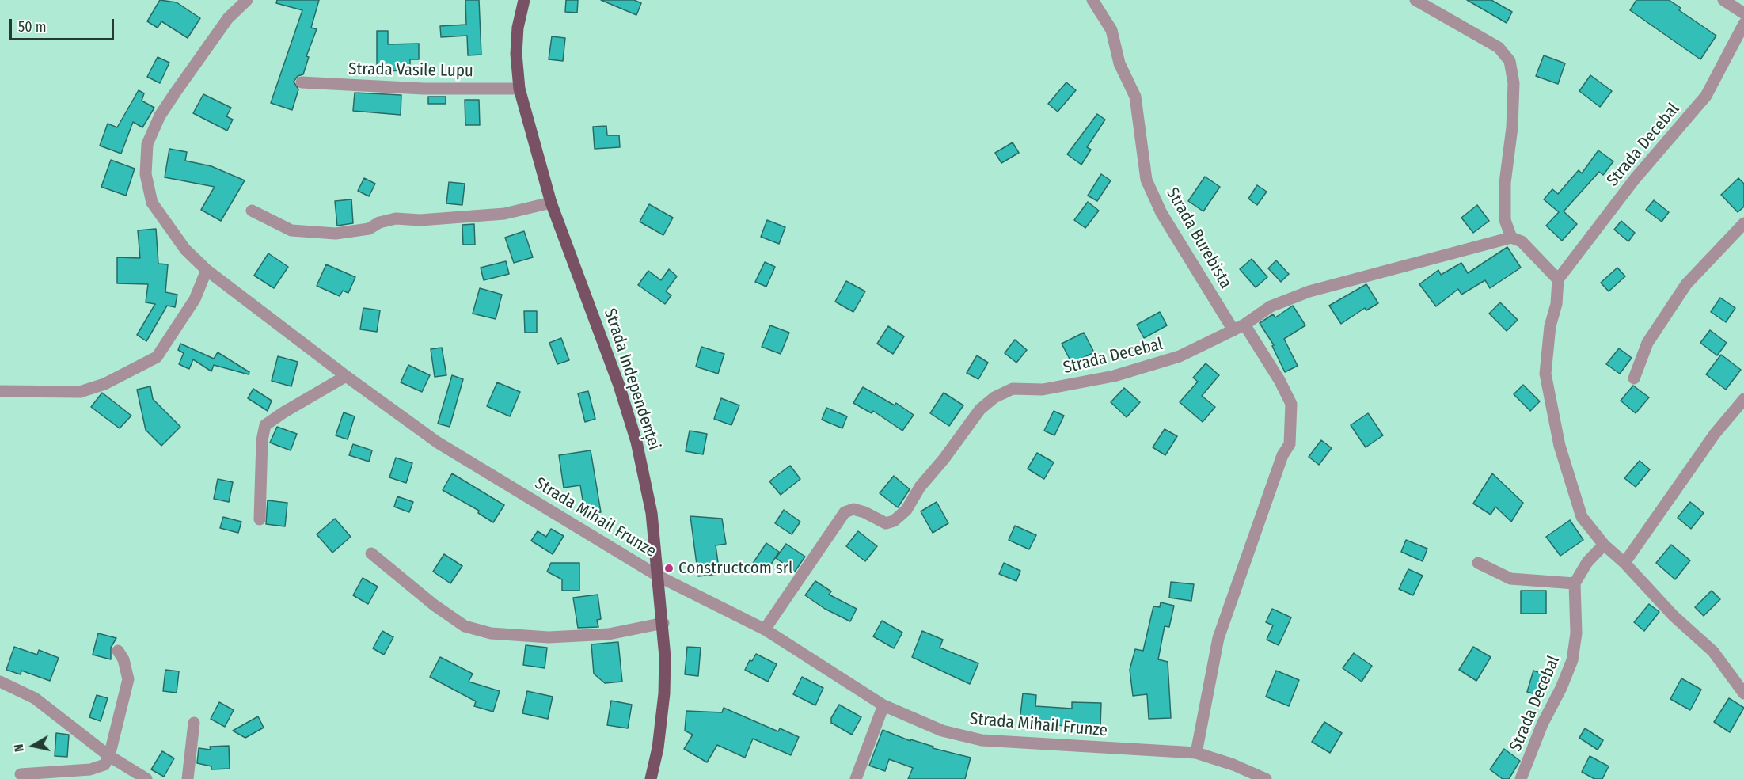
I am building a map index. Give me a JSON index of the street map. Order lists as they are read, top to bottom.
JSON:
{
  "streets": {
    "main road": ["Strada Independenței"],
    "street": [
      "Strada Vasile Lupu",
      "Strada Decebal",
      "Strada Burebista",
      "Strada Mihail Frunze"
    ]
  },
  "crossings": [
    ["Strada Vasile Lupu", "Strada Independenței"],
    ["Strada Decebal", "Strada Burebista"],
    ["Strada Decebal", "Strada Mihail Frunze"],
    ["Strada Independenței", "Strada Mihail Frunze"]
  ],
  "places": ["Constructcom srl"],
  "scale_bar": "50 m",
  "north": "left"
}
